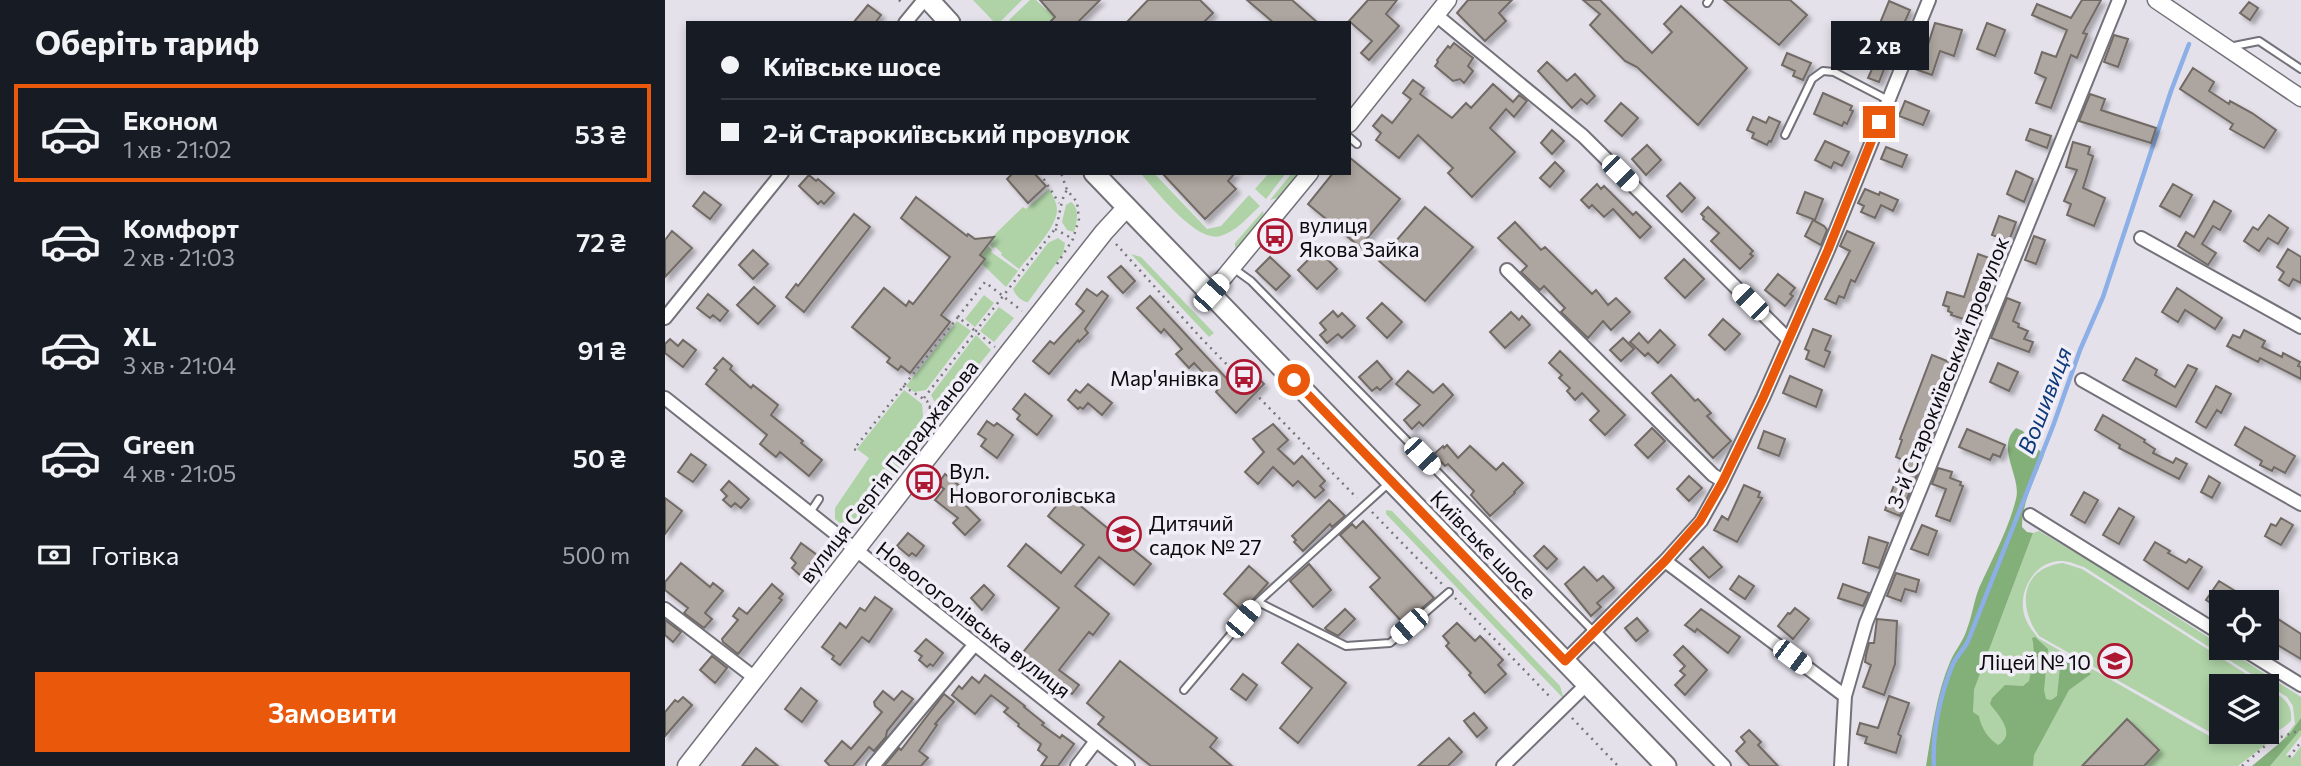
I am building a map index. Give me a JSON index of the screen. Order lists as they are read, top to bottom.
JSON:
{
  "streets": {
    "main road": ["вулиця Сергія Параджанова", "Київське шосе"],
    "street": ["3-й Старокиївський провулок", "Новогоголівська вулиця"]
  },
  "crossings": [
    ["вулиця Сергія Параджанова", "Київське шосе"],
    ["вулиця Сергія Параджанова", "Новогоголівська вулиця"]
  ],
  "water": ["Вошивиця"],
  "places": {
    "bus stop": ["вулиця Якова Зайка", "Мар'янівка", "Вул. Новогоголівська"],
    "school or university": ["Дитячий садок № 27", "Ліцей № 10"]
  },
  "page": {
    "heading": "Оберіть тариф",
    "bubble": "2 хв",
    "banner": ["Київське шосе", "2-й Старокиївський провулок"],
    "list": [
      {
        "name": "Економ",
        "note": "1 хв · 21:02",
        "value": "53 ₴"
      },
      {
        "name": "Комфорт",
        "note": "2 хв · 21:03",
        "value": "72 ₴"
      },
      {
        "name": "XL",
        "note": "3 хв · 21:04",
        "value": "91 ₴"
      },
      {
        "name": "Green",
        "note": "4 хв · 21:05",
        "value": "50 ₴"
      }
    ],
    "pay": ["Готівка", "500 m"],
    "buttons": "Замовити"
  }
}
